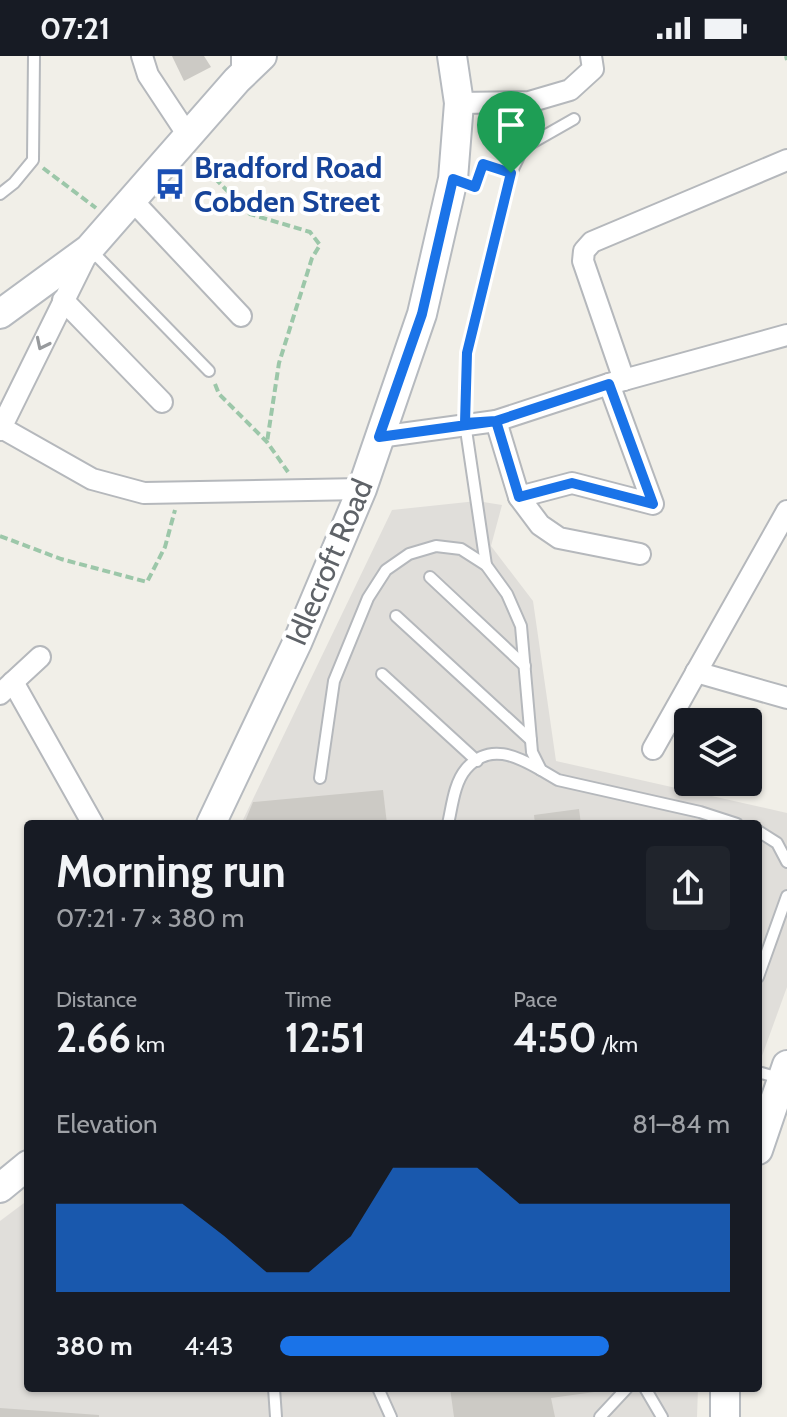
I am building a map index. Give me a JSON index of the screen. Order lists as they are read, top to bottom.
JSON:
{
  "streets": {
    "street": ["Idlecroft Road"]
  },
  "places": {
    "bus stop": ["Bradford Road Cobden Street"]
  },
  "page": {
    "status": "07:21",
    "heading": ["Morning run", "07:21 · 7 × 380 m"],
    "stats": [
      ["Distance", "2.66 km"],
      ["Time", "12:51"],
      ["Pace", "4:50 /km"]
    ],
    "chart": ["Elevation", "81–84 m"],
    "list": [
      {
        "name": "380 m",
        "note": "4:43"
      }
    ]
  }
}
